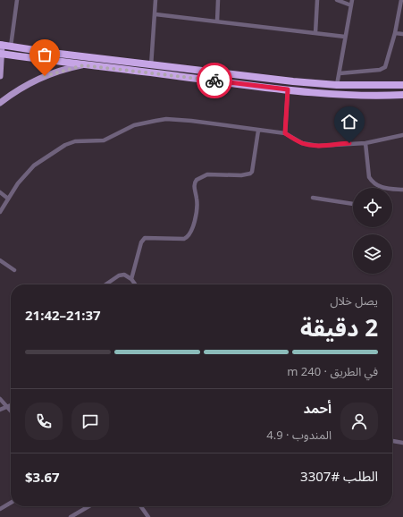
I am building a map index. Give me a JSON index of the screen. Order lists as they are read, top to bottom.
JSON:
{
  "page": {
    "heading": ["2 دقيقة", "يصل خلال", "21:37–21:42"],
    "panel": [
      "أحمد",
      "المندوب · 4.9",
      "الطلب #3307",
      "$3.67"
    ],
    "bar": "في الطريق · 240 m"
  }
}
